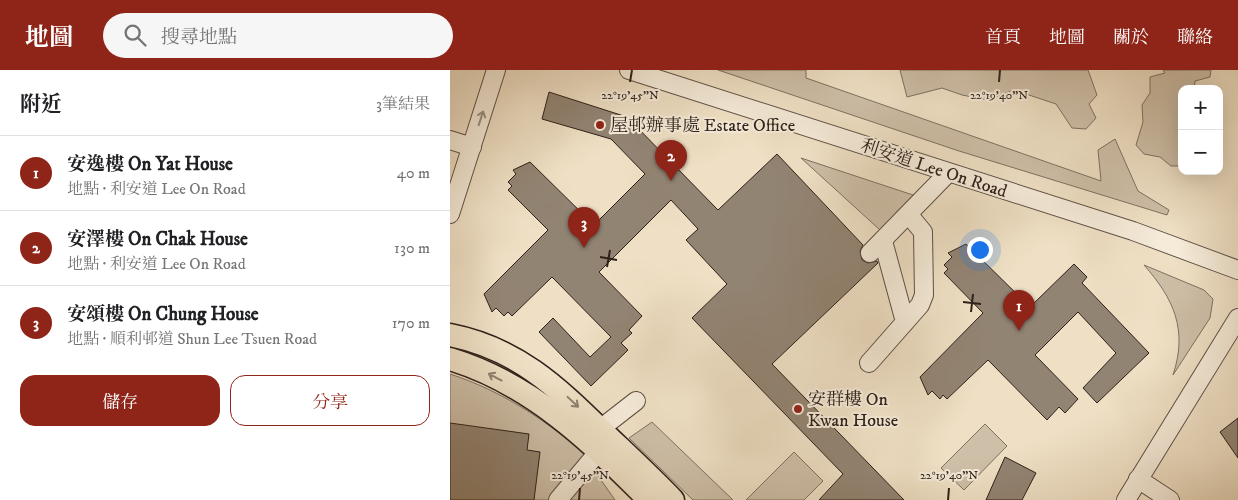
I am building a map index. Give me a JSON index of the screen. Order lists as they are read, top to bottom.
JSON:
{
  "streets": {
    "street": ["利安道 Lee On Road"]
  },
  "places": ["屋邨辦事處 Estate Office", "安群樓 On Kwan House"],
  "page": {
    "header": "地圖",
    "search": "搜尋地點",
    "nav": [
      "首頁",
      "地圖",
      "關於",
      "聯絡"
    ],
    "heading": ["附近", "3筆結果"],
    "map_buttons": ["+", "−"],
    "list": [
      {
        "mark": "1",
        "name": "安逸樓 On Yat House",
        "note": "地點 · 利安道 Lee On Road",
        "value": "40 m"
      },
      {
        "mark": "2",
        "name": "安澤樓 On Chak House",
        "note": "地點 · 利安道 Lee On Road",
        "value": "130 m"
      },
      {
        "mark": "3",
        "name": "安頌樓 On Chung House",
        "note": "地點 · 順利邨道 Shun Lee Tsuen Road",
        "value": "170 m"
      }
    ],
    "pins": ["2", "3", "1"],
    "buttons": ["儲存", "分享"]
  },
  "coordinates": ["22°19'45\"N", "22°19'40\"N"]
}
